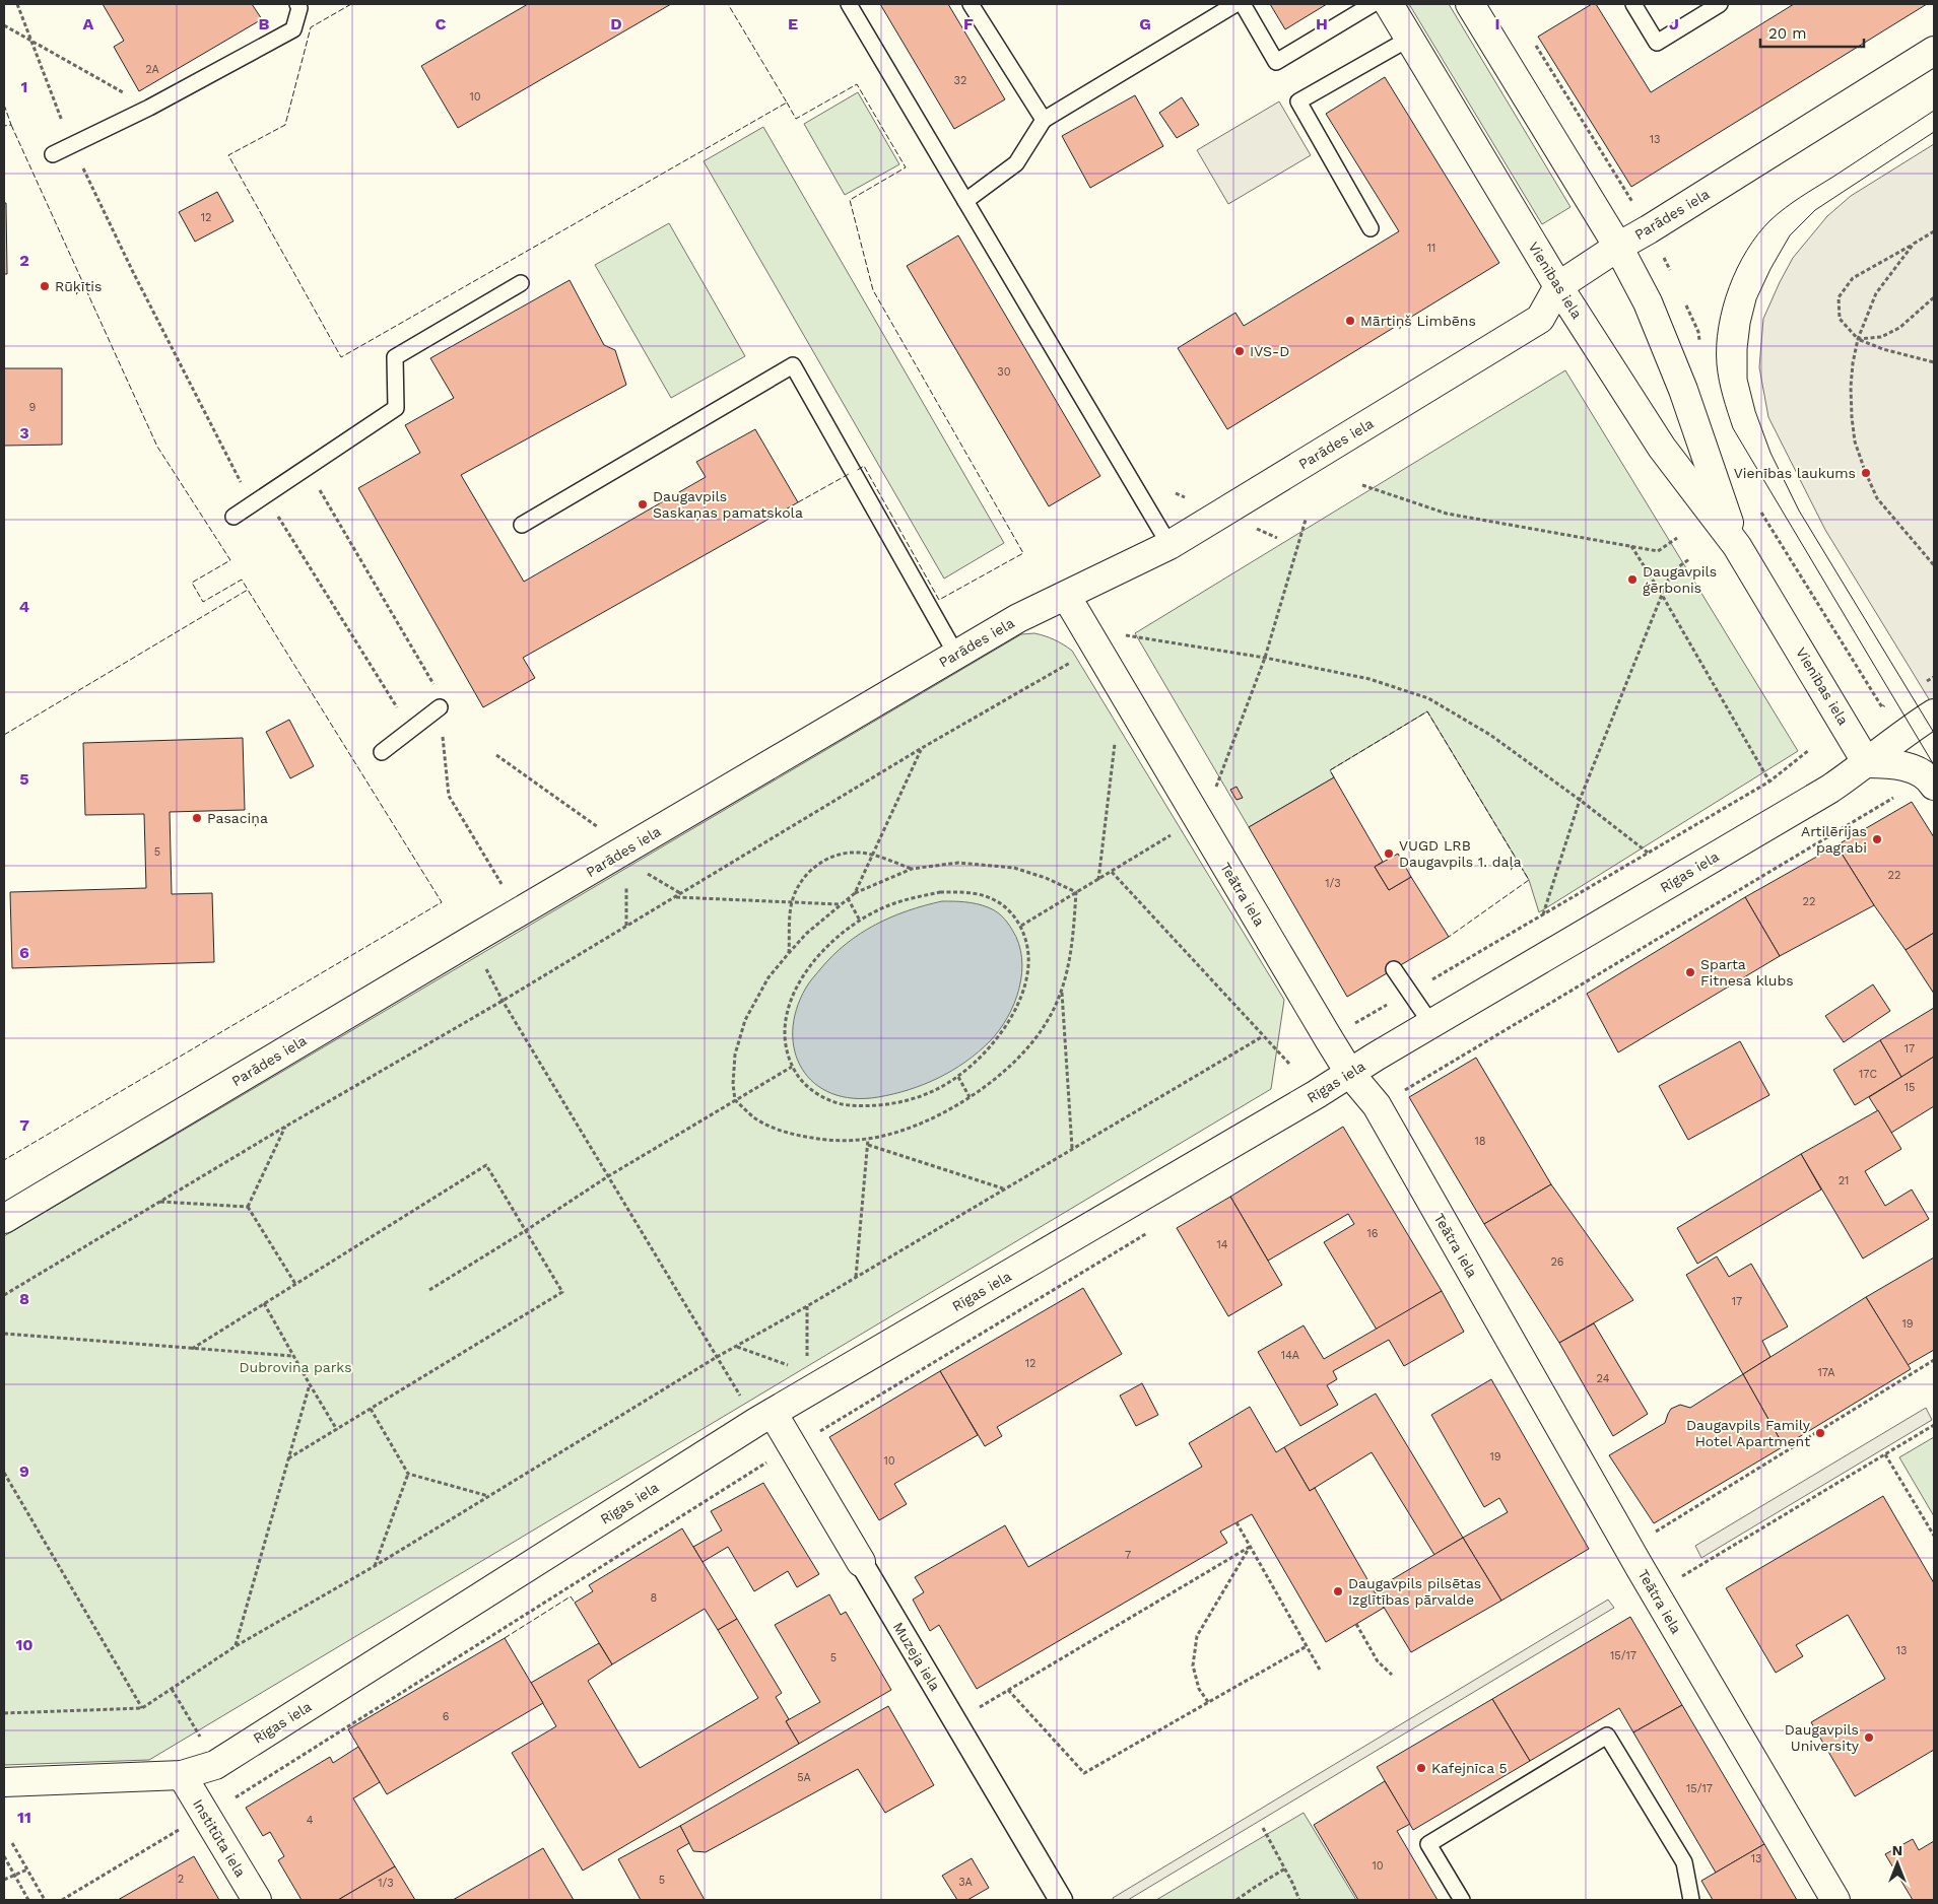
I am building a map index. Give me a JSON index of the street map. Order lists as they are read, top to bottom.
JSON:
{
  "streets": {
    "street": [
      "Parādes iela",
      "Vienības iela",
      "Rīgas iela",
      "Teātra iela",
      "Muzeja iela",
      "Institūta iela"
    ]
  },
  "crossings": [
    ["Parādes iela", "Vienības iela"],
    ["Parādes iela", "Teātra iela"],
    ["Vienības iela", "Rīgas iela"],
    ["Rīgas iela", "Teātra iela"],
    ["Rīgas iela", "Muzeja iela"],
    ["Rīgas iela", "Institūta iela"]
  ],
  "parks": ["Dubrovina parks"],
  "places": [
    "Rūķītis",
    "Mārtiņš Limbēns",
    "IVS-D",
    "Vienības laukums",
    "Daugavpils Saskaņas pamatskola",
    "Daugavpils ģērbonis",
    "Pasaciņa",
    "Artilērijas pagrabi",
    "VUGD LRB Daugavpils 1. daļa",
    "Sparta Fitnesa klubs",
    "Daugavpils Family Hotel Apartment",
    "Daugavpils pilsētas Izglītības pārvalde",
    "Daugavpils University",
    "Kafejnīca 5"
  ],
  "house_numbers": [
    "2A",
    "32",
    "10",
    "13",
    "12",
    "11",
    "30",
    "9",
    "5",
    "22",
    "1/3",
    "22",
    "17",
    "17C",
    "15",
    "18",
    "21",
    "16",
    "14",
    "26",
    "17",
    "19",
    "14A",
    "12",
    "17A",
    "24",
    "19",
    "10",
    "7",
    "8",
    "13",
    "15/17",
    "5",
    "6",
    "5A",
    "15/17",
    "4",
    "13",
    "10",
    "2",
    "5",
    "3A",
    "1/3"
  ],
  "scale_bar": "20 m",
  "north": "top",
  "grid": {
    "columns": [
      "A",
      "B",
      "C",
      "D",
      "E",
      "F",
      "G",
      "H",
      "I",
      "J"
    ],
    "rows": [
      "1",
      "2",
      "3",
      "4",
      "5",
      "6",
      "7",
      "8",
      "9",
      "10",
      "11"
    ]
  }
}
